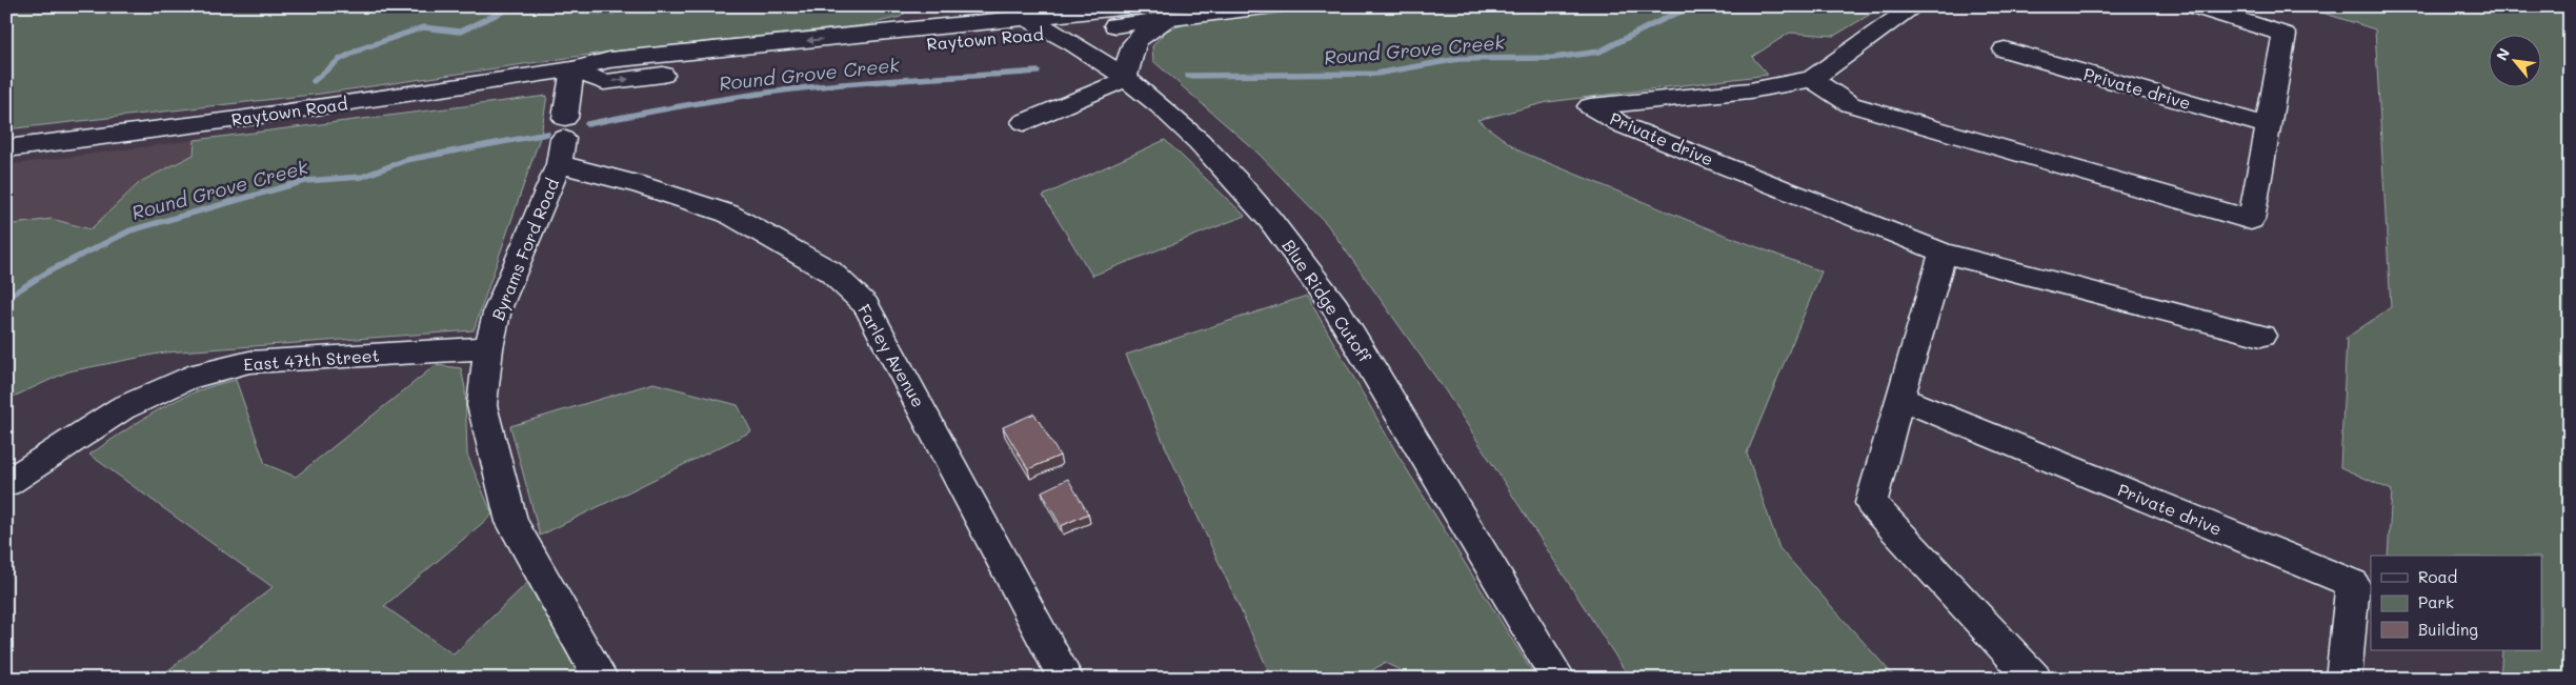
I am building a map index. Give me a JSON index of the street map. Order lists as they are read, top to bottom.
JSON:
{
  "streets": {
    "main road": [
      "Raytown Road",
      "Private drive",
      "Byrams Ford Road",
      "Blue Ridge Cutoff",
      "Farley Avenue",
      "East 47th Street"
    ]
  },
  "crossings": [
    ["Raytown Road", "Byrams Ford Road"],
    ["Raytown Road", "Blue Ridge Cutoff"],
    ["Byrams Ford Road", "Farley Avenue"],
    ["Byrams Ford Road", "East 47th Street"]
  ],
  "water": ["Round Grove Creek"],
  "legend": ["Road", "Park", "Building"],
  "north": "top left"
}
